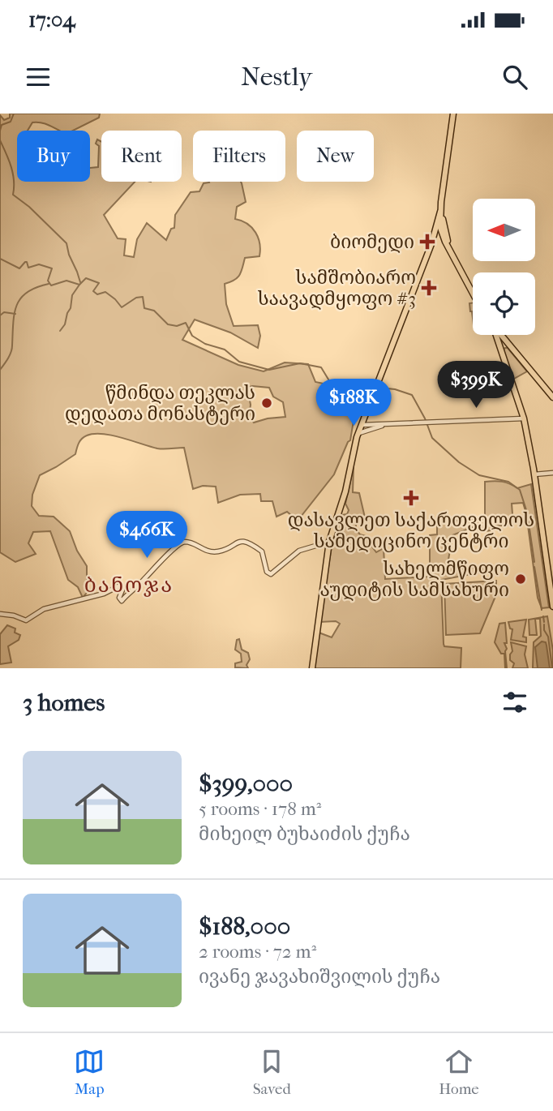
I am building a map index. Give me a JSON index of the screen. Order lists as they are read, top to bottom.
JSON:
{
  "districts": ["ბანოჯა"],
  "places": {
    "health": ["ბიომედი", "სამშობიარო საავადმყოფო #3", "დასავლეთ საქართველოს სამედიცინო ცენტრი"],
    "other": ["წმინდა თეკლას დედათა მონასტერი", "სახელმწიფო აუდიტის სამსახური"]
  },
  "north": "left",
  "page": {
    "status": "17:04",
    "header": "Nestly",
    "chip": [
      "Buy",
      "Rent",
      "Filters",
      "New"
    ],
    "price": ["$399K", "$188K", "$466K"],
    "heading": "3 homes",
    "list": [
      {
        "name": "$399,000",
        "note": "5 rooms · 178 m² · მიხეილ ბუხაიძის ქუჩა"
      },
      {
        "name": "$188,000",
        "note": "2 rooms · 72 m² · ივანე ჯავახიშვილის ქუჩა"
      }
    ],
    "tabs": ["Map", "Saved", "Home"]
  }
}
